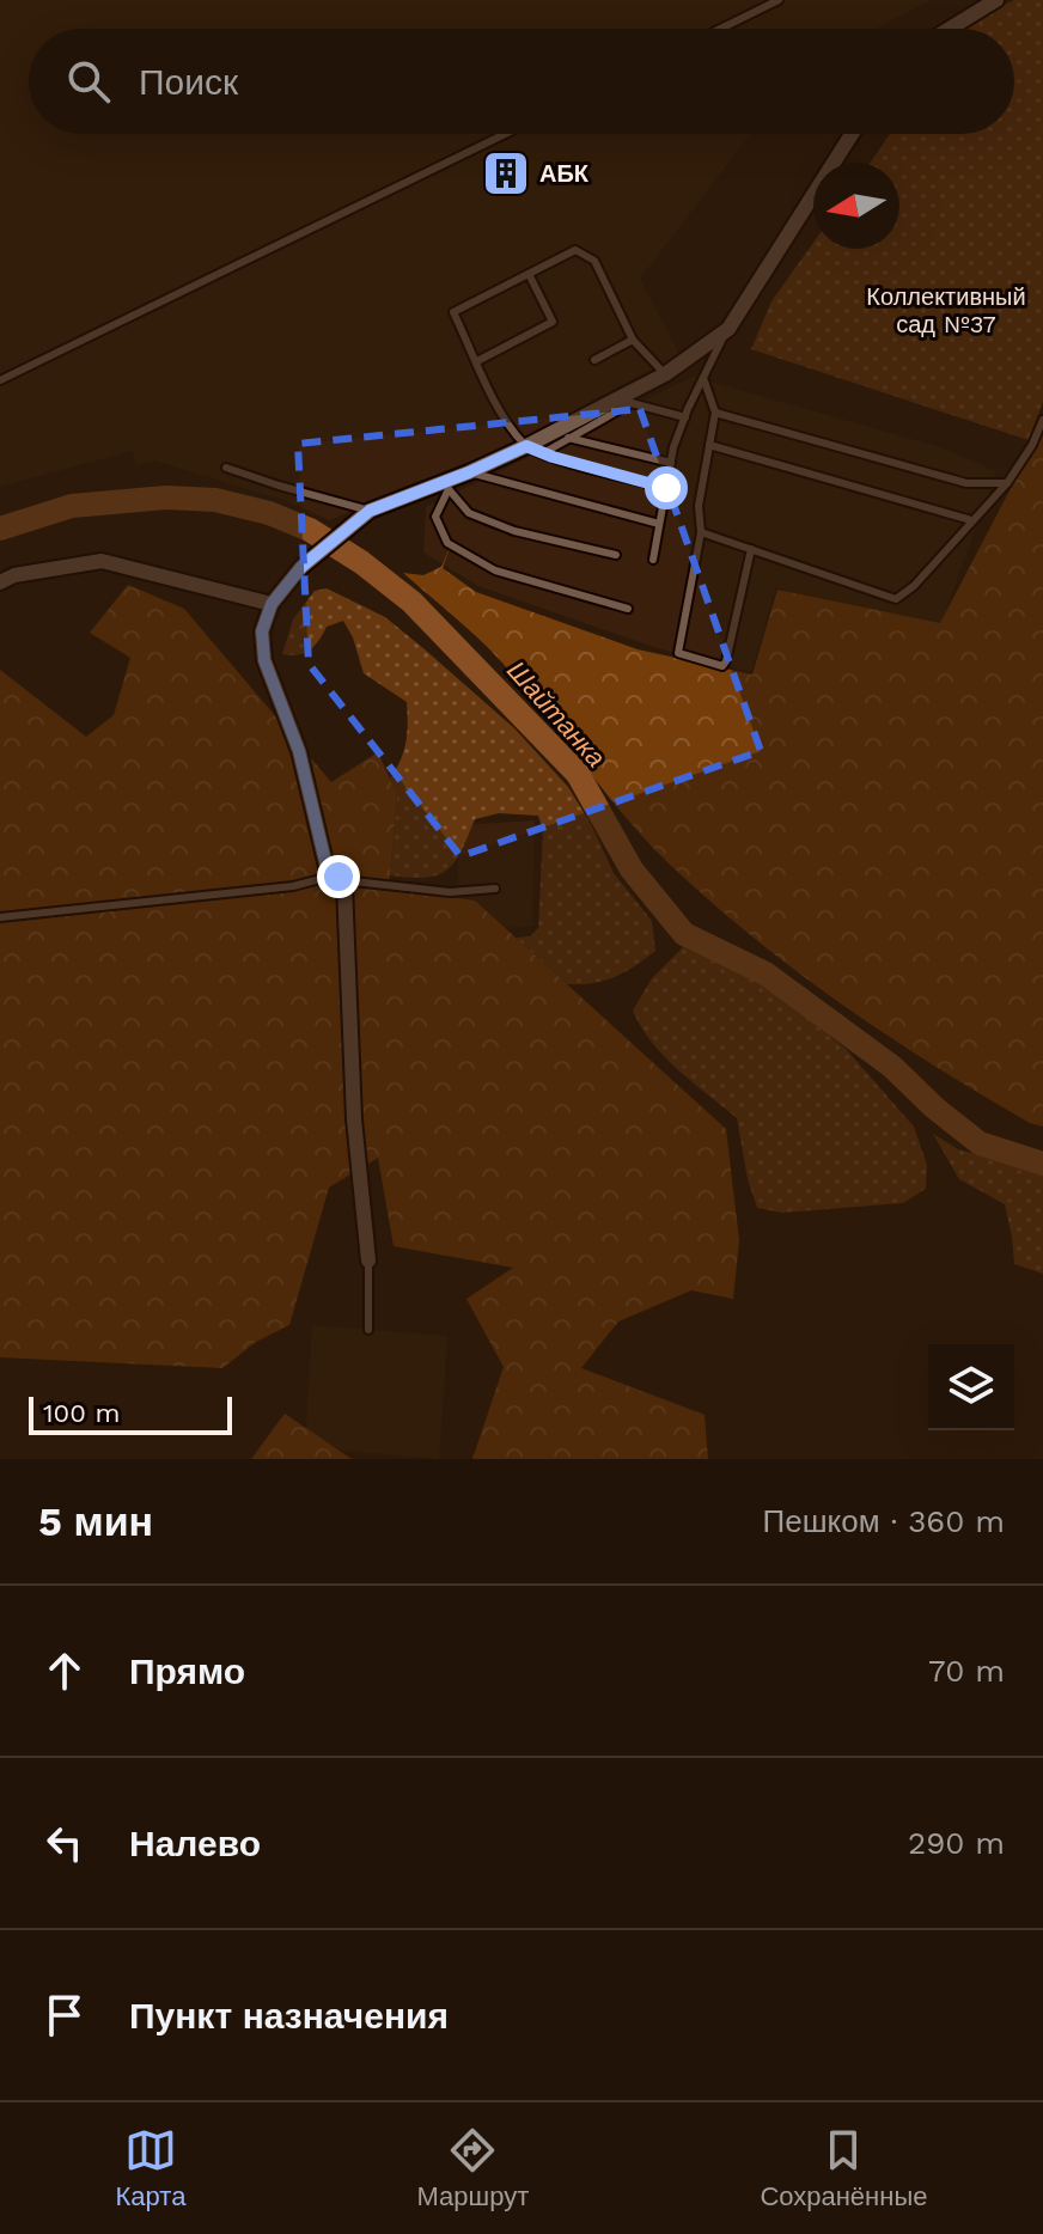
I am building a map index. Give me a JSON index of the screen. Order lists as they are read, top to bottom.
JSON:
{
  "water": ["Шайтанка"],
  "parks": ["Коллективный сад №37"],
  "places": {
    "building": ["АБК"]
  },
  "scale_bar": "100 m",
  "north": "left",
  "page": {
    "search": "Поиск",
    "scale": "100 m",
    "heading": ["5 мин", "Пешком · 360 m"],
    "list": [
      ["Прямо", "70 m"],
      ["Налево", "290 m"],
      "Пункт назначения"
    ],
    "nav": ["Карта", "Маршрут", "Сохранённые"]
  }
}
